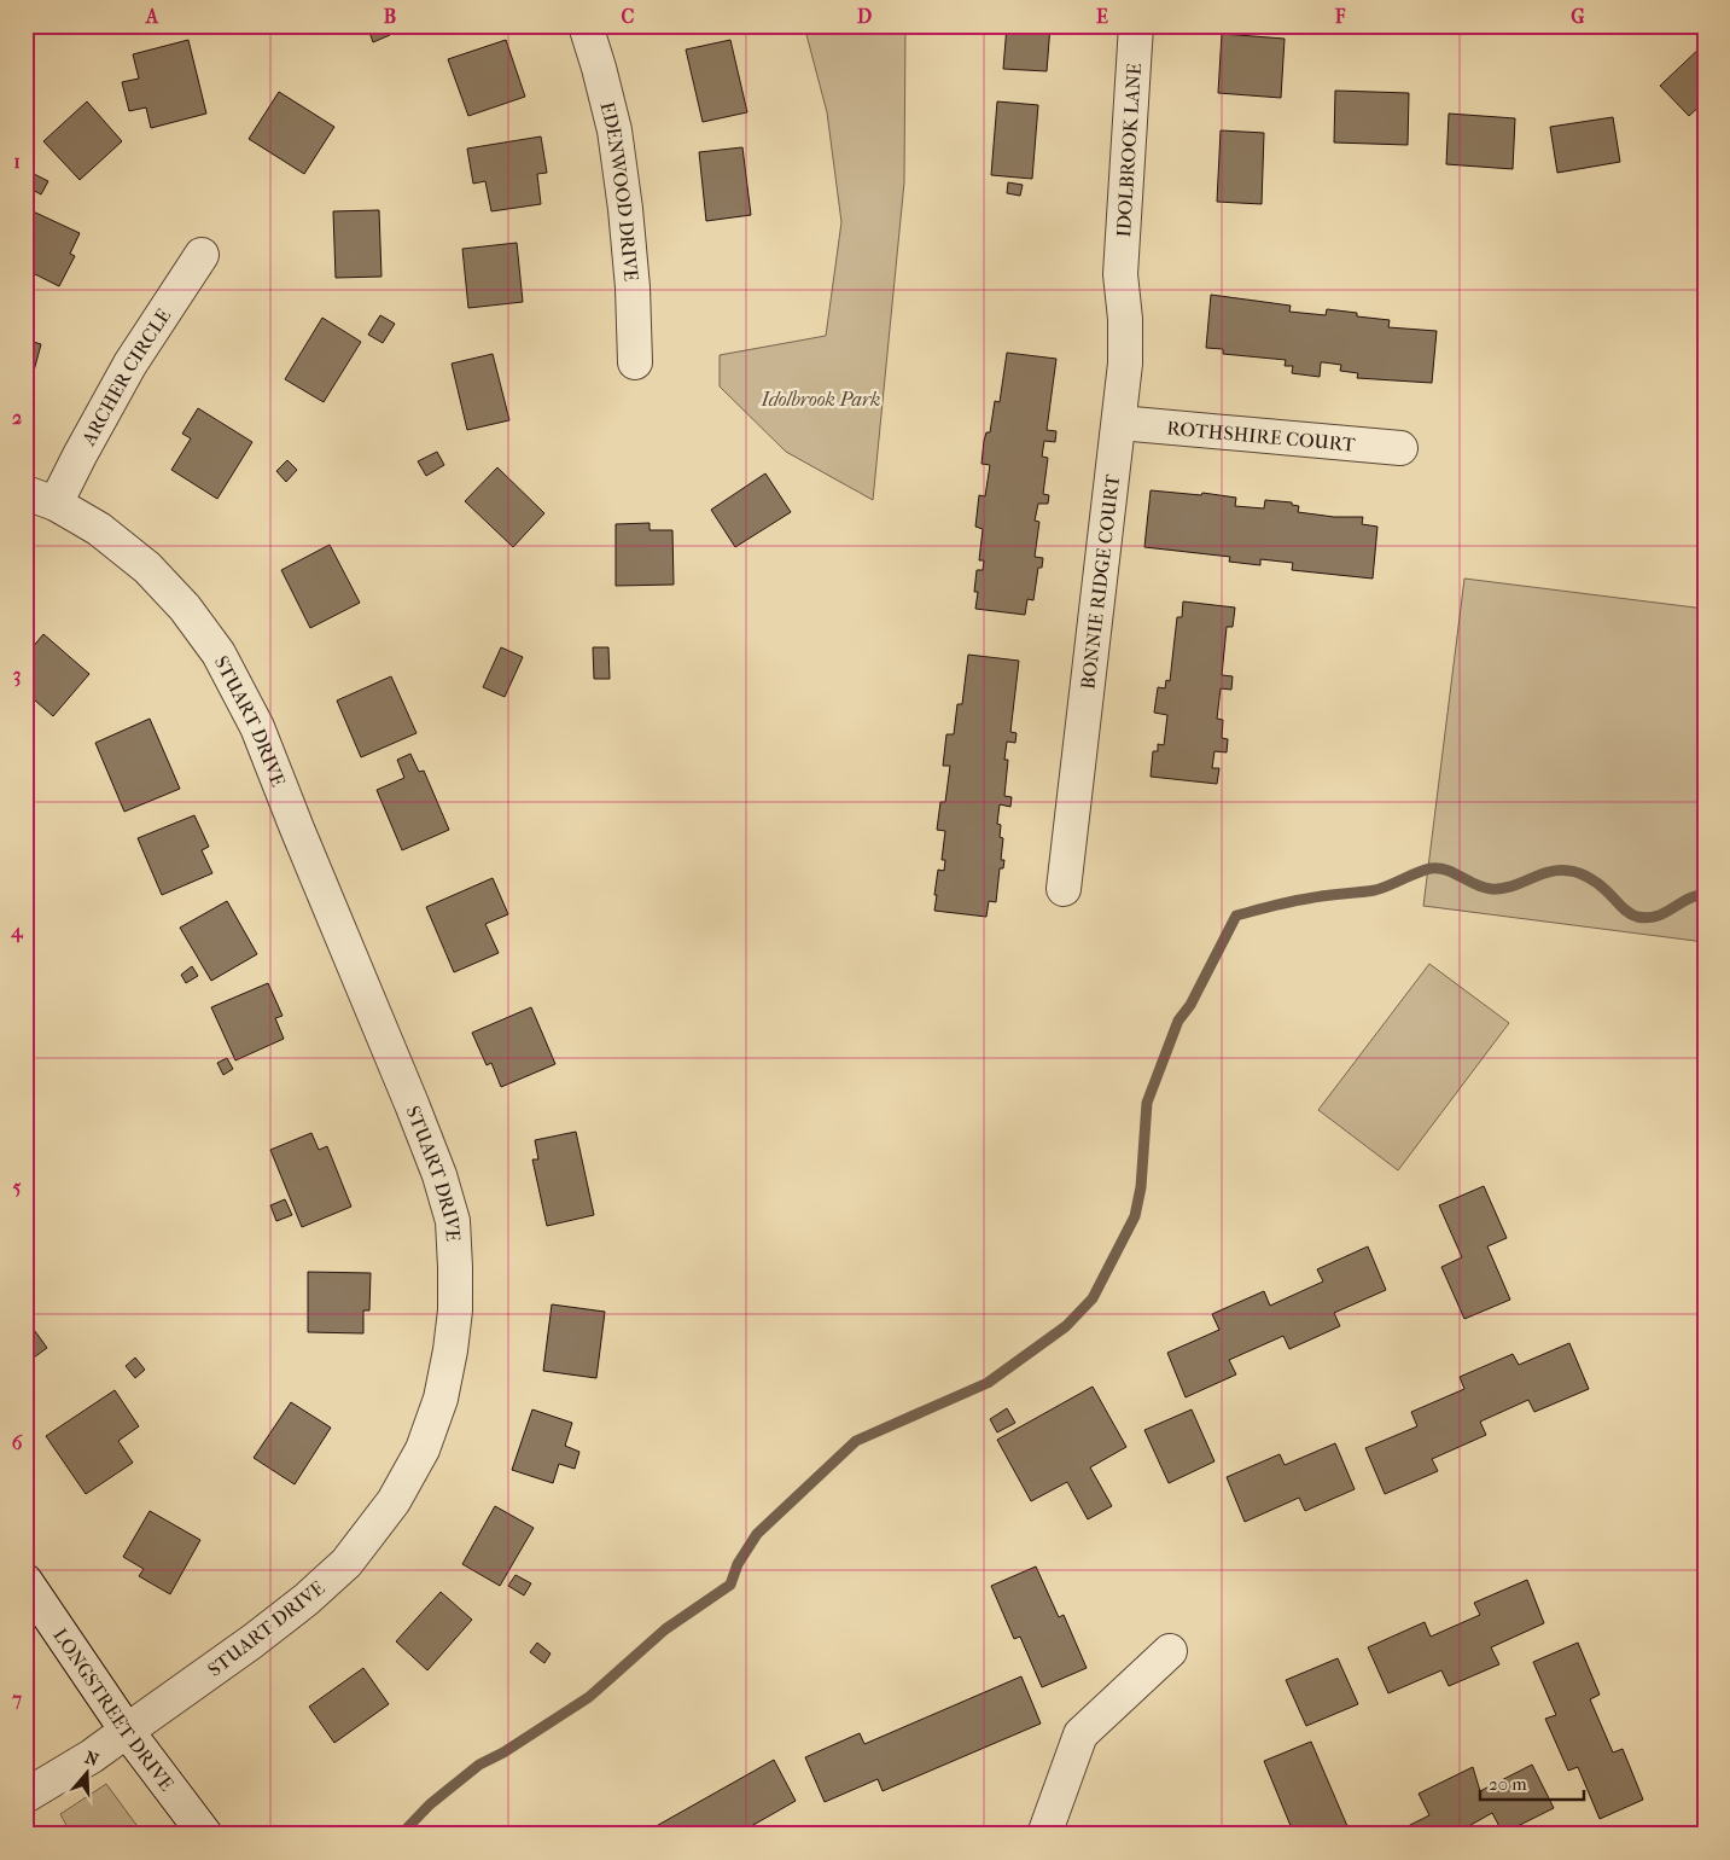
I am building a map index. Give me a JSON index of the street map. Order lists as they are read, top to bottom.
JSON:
{
  "streets": {
    "street": [
      "IDOLBROOK LANE",
      "EDENWOOD DRIVE",
      "ARCHER CIRCLE",
      "ROTHSHIRE COURT",
      "BONNIE RIDGE COURT",
      "STUART DRIVE",
      "LONGSTREET DRIVE"
    ]
  },
  "crossings": [
    ["IDOLBROOK LANE", "BONNIE RIDGE COURT"],
    ["ARCHER CIRCLE", "STUART DRIVE"],
    ["ROTHSHIRE COURT", "BONNIE RIDGE COURT"],
    ["STUART DRIVE", "LONGSTREET DRIVE"]
  ],
  "parks": ["Idolbrook Park"],
  "scale_bar": "20 m",
  "north": "top",
  "grid": {
    "columns": [
      "A",
      "B",
      "C",
      "D",
      "E",
      "F",
      "G"
    ],
    "rows": [
      "1",
      "2",
      "3",
      "4",
      "5",
      "6",
      "7"
    ]
  }
}
